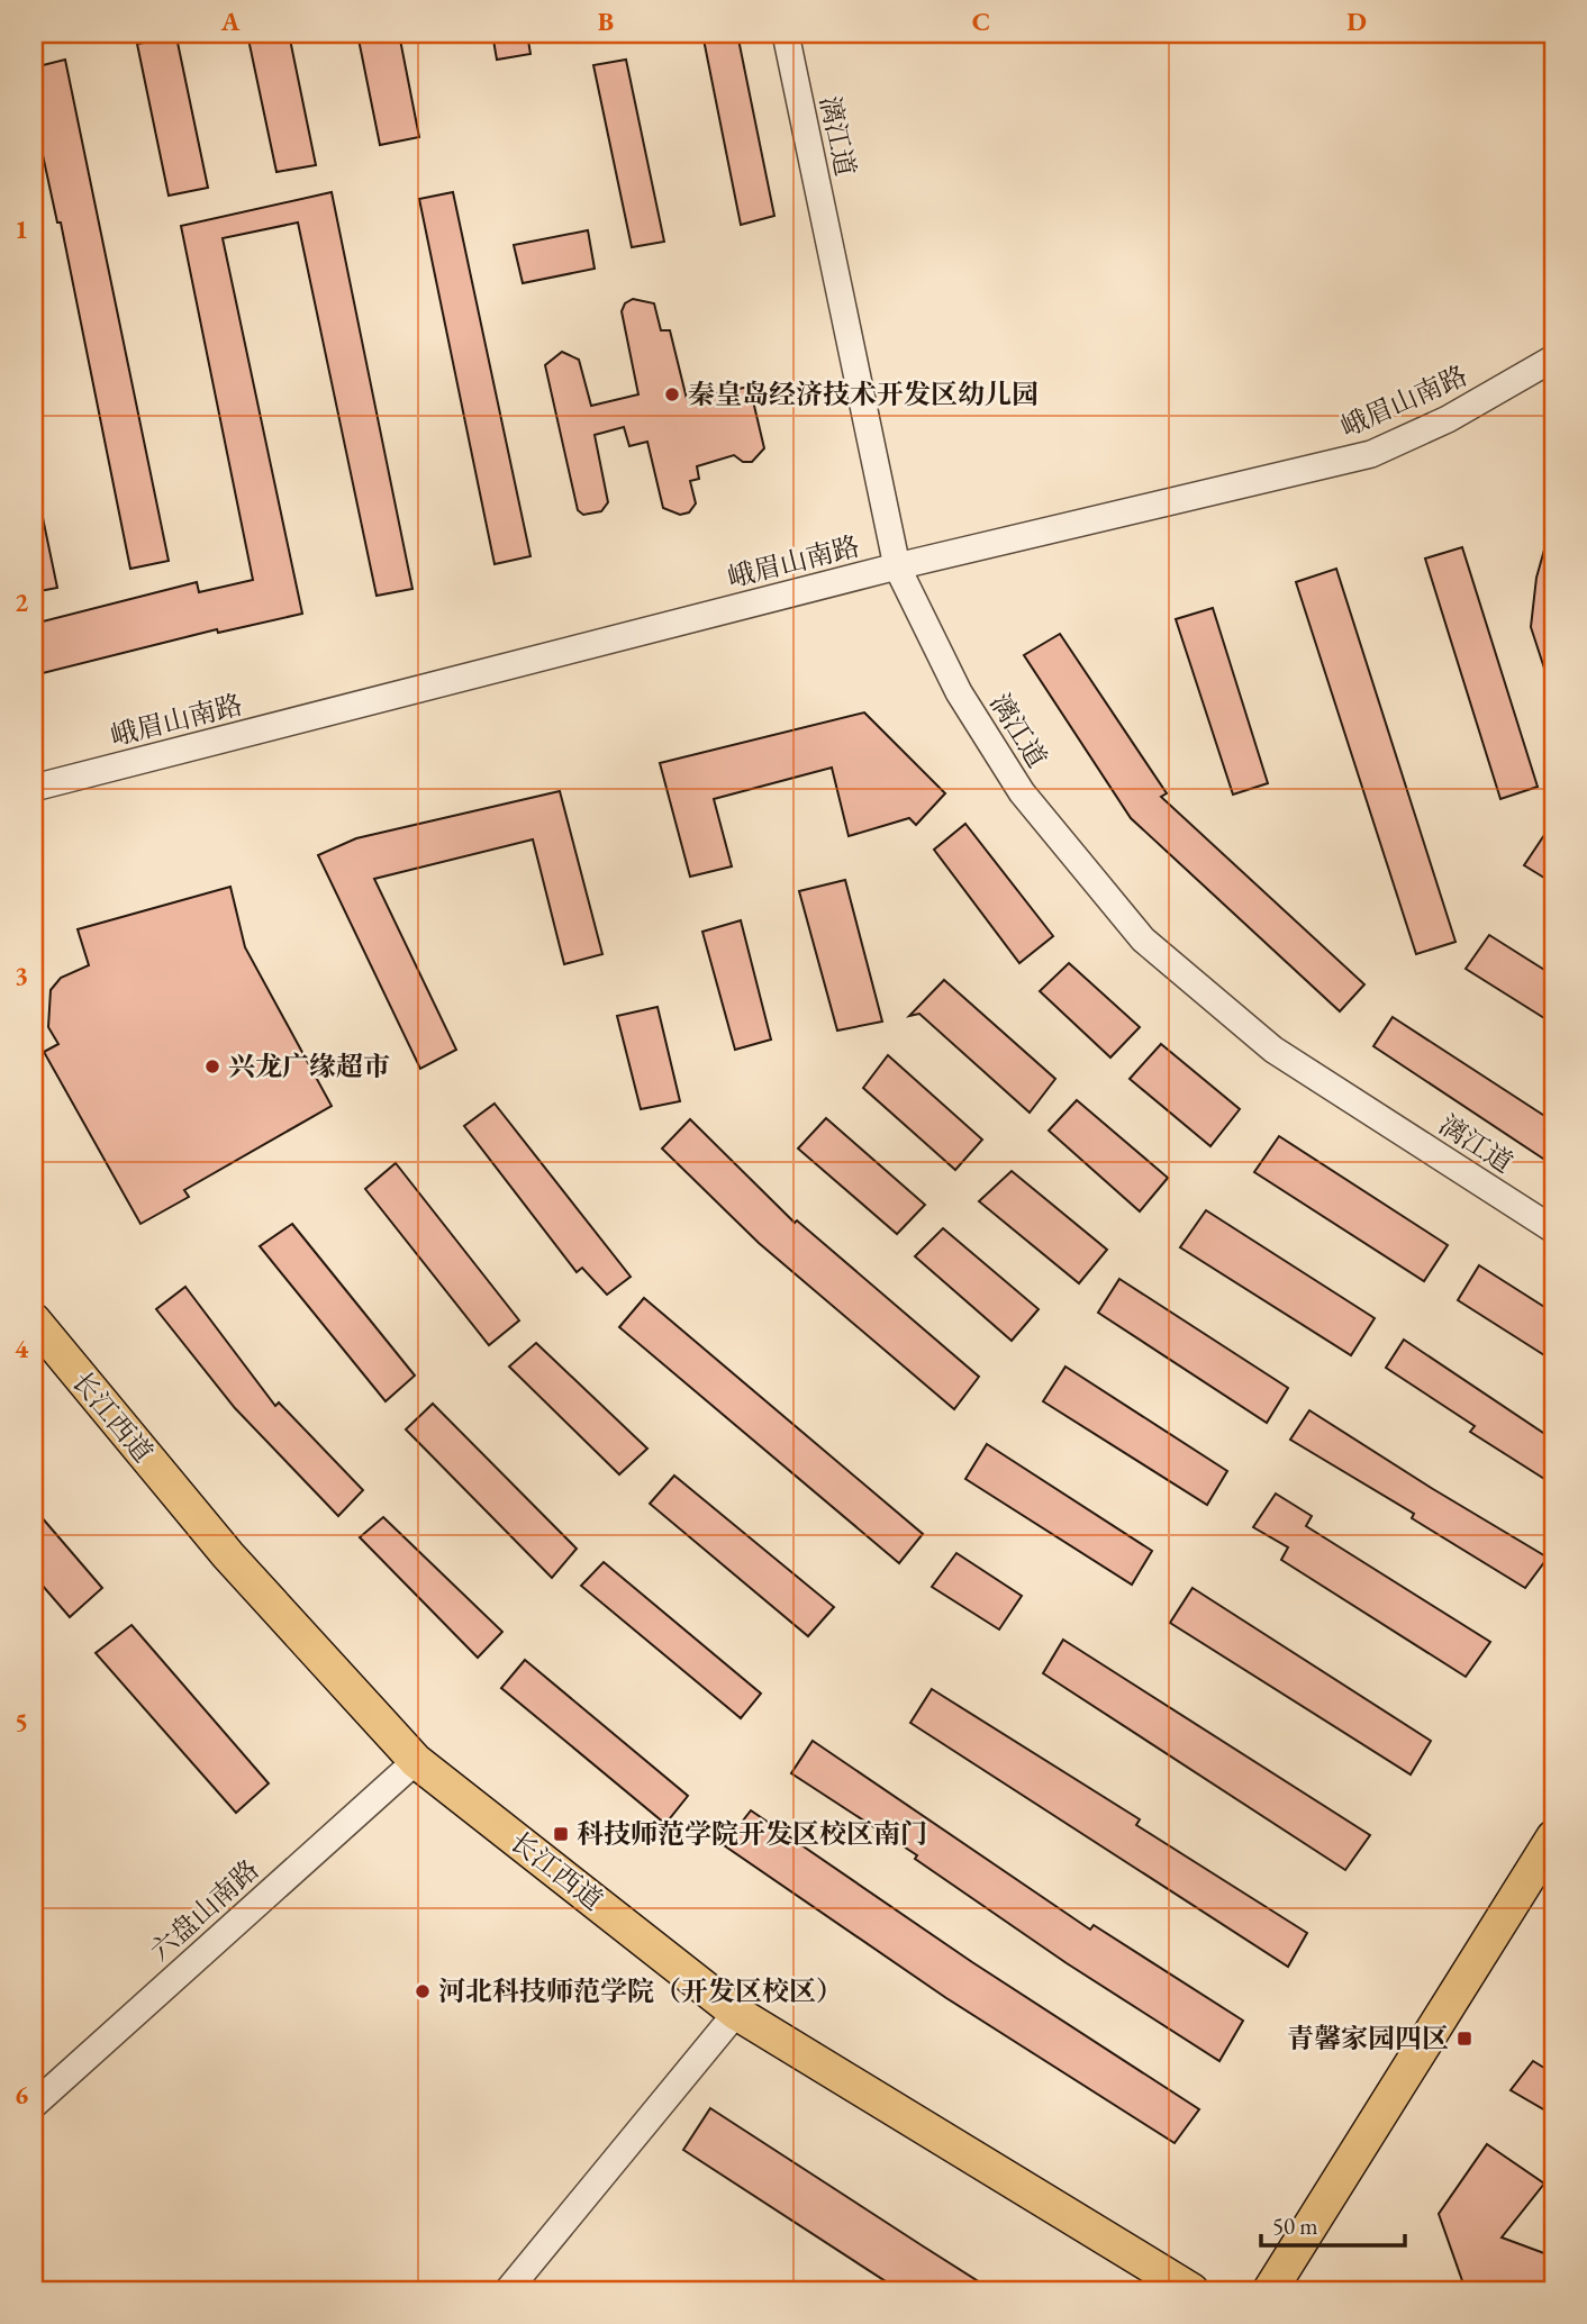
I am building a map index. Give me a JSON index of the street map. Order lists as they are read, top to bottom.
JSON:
{
  "streets": {
    "main road": ["长江西道"],
    "street": ["漓江道", "峨眉山南路", "六盘山南路"]
  },
  "crossings": [
    ["漓江道", "峨眉山南路"],
    ["长江西道", "六盘山南路"]
  ],
  "places": {
    "other": ["秦皇岛经济技术开发区幼儿园", "兴龙广缘超市", "河北科技师范学院（开发区校区）"],
    "transit": ["科技师范学院开发区校区南门", "青馨家园四区"]
  },
  "scale_bar": "50 m",
  "grid": {
    "columns": [
      "A",
      "B",
      "C",
      "D"
    ],
    "rows": [
      "1",
      "2",
      "3",
      "4",
      "5",
      "6"
    ]
  }
}
